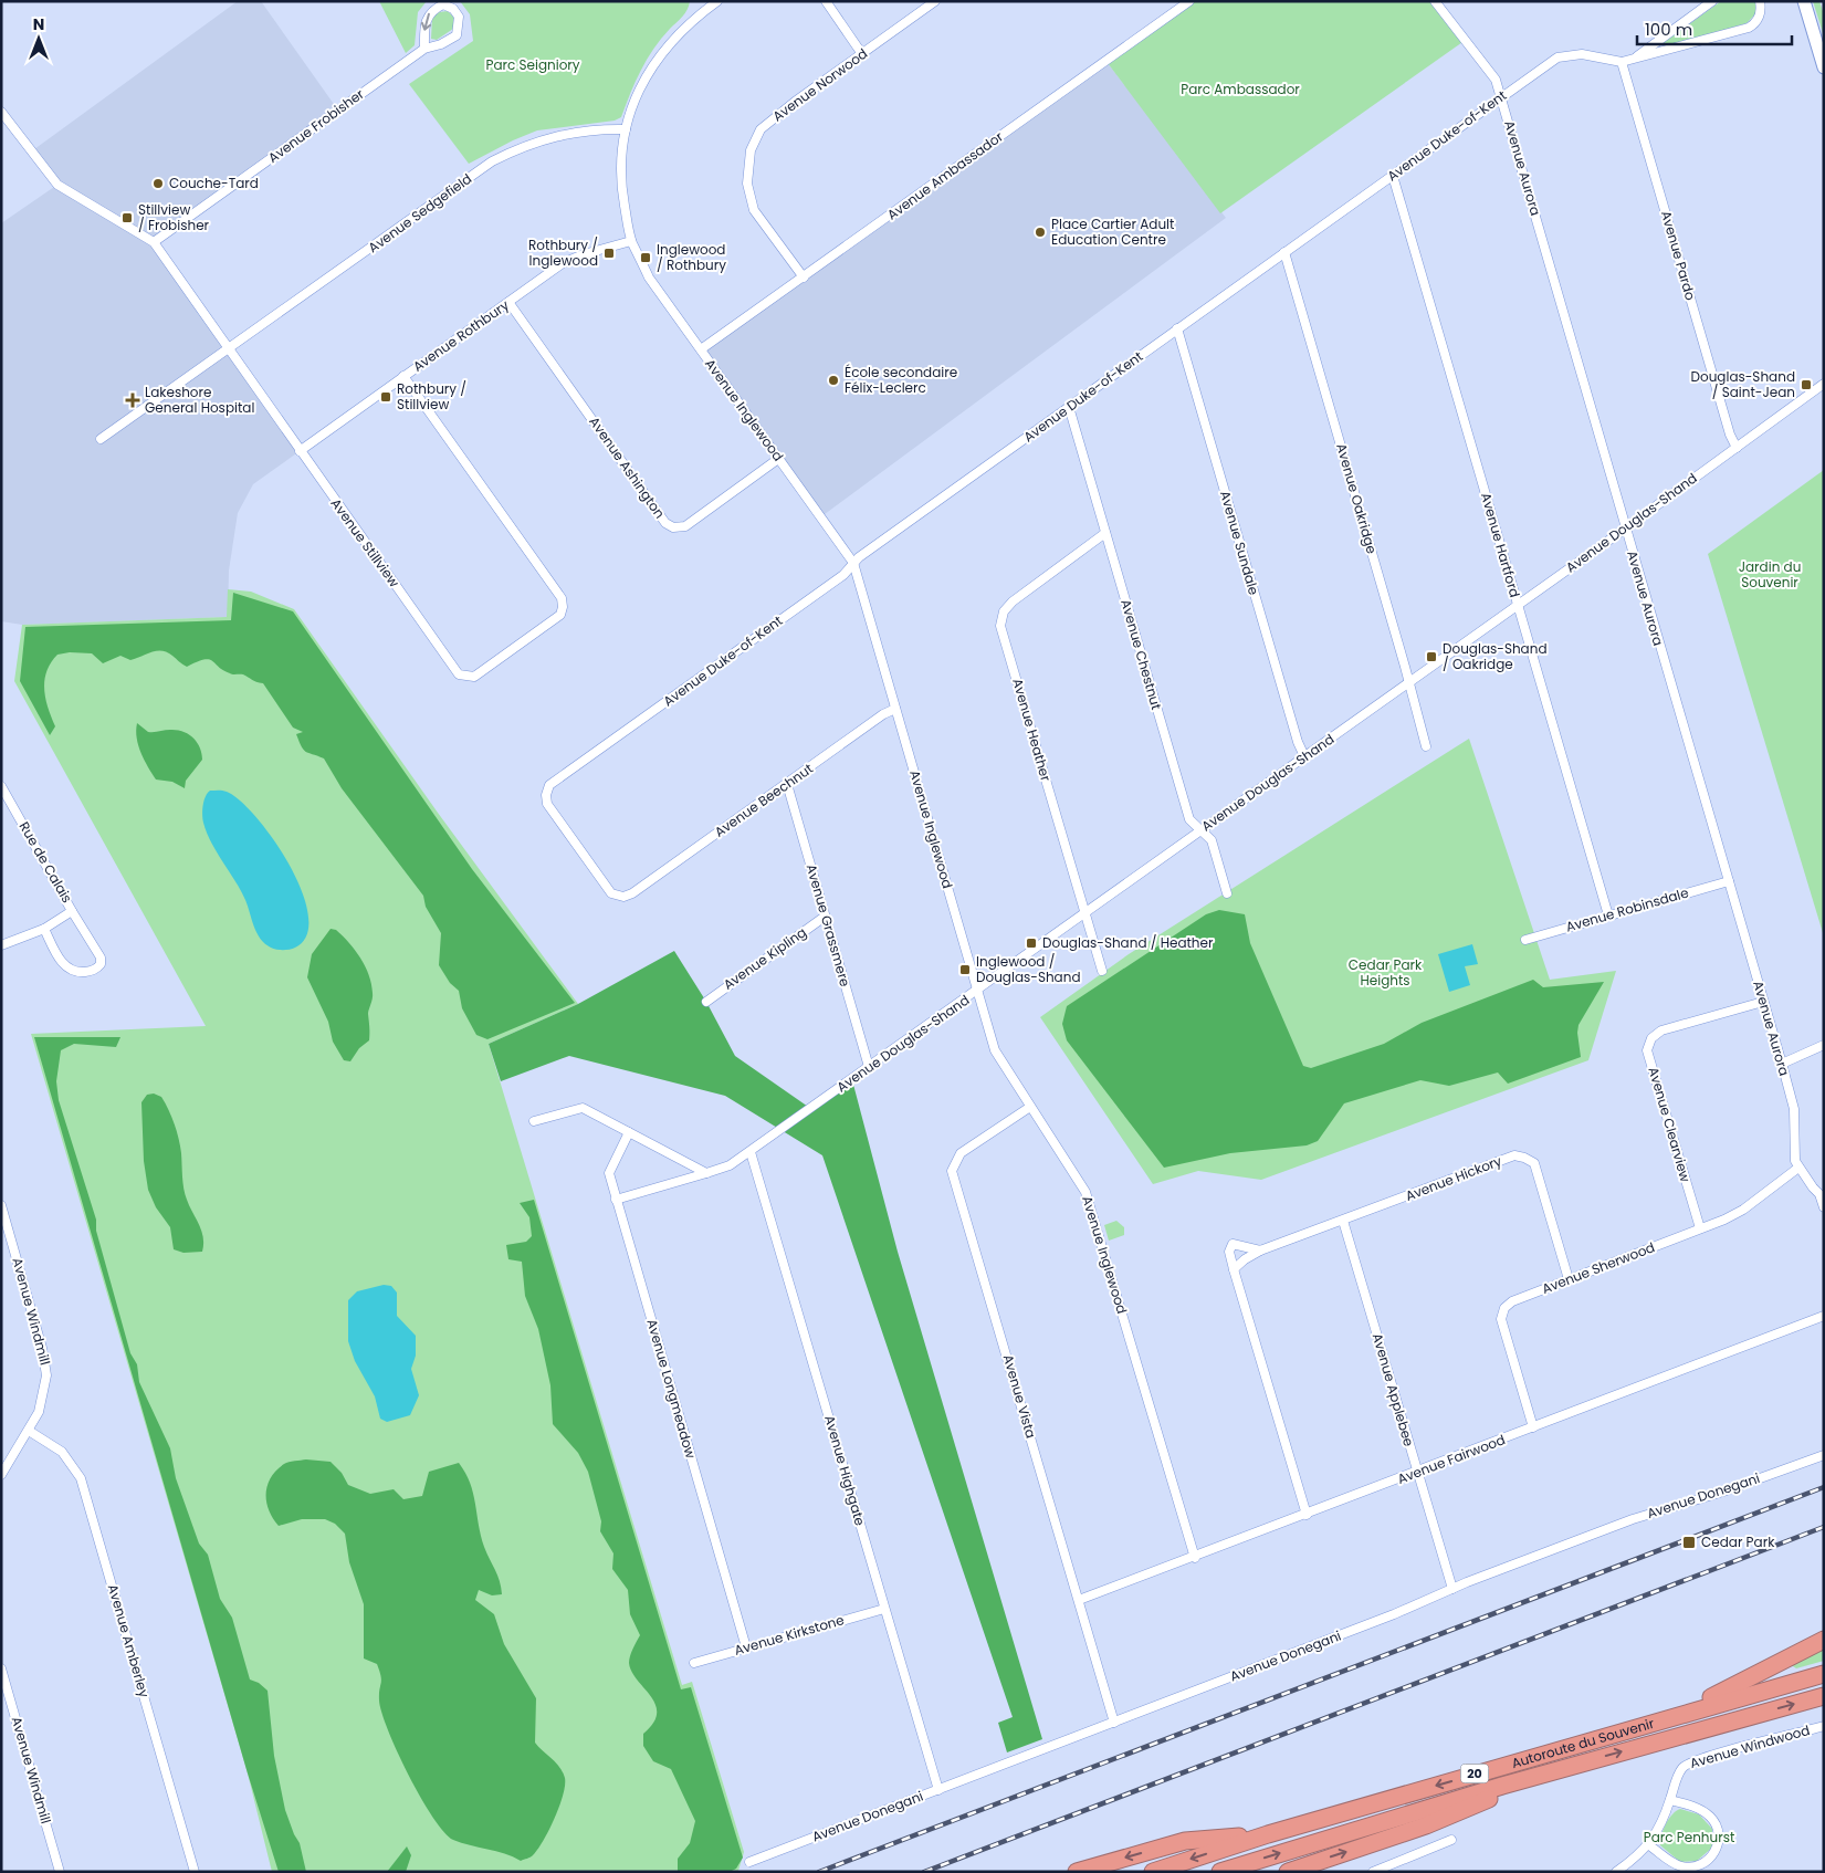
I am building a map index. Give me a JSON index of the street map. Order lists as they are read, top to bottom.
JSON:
{
  "streets": {
    "highway": ["Autoroute du Souvenir", "20"],
    "street": [
      "Avenue Norwood",
      "Avenue Frobisher",
      "Avenue Duke-of-Kent",
      "Avenue Aurora",
      "Avenue Ambassador",
      "Avenue Sedgefield",
      "Avenue Pardo",
      "Avenue Rothbury",
      "Avenue Inglewood",
      "Avenue Ashington",
      "Avenue Oakridge",
      "Avenue Douglas-Shand",
      "Avenue Stillview",
      "Avenue Sundale",
      "Avenue Hartford",
      "Avenue Chestnut",
      "Avenue Heather",
      "Avenue Beechnut",
      "Rue de Calais",
      "Avenue Robinsdale",
      "Avenue Grassmere",
      "Avenue Kipling",
      "Avenue Clearview",
      "Avenue Hickory",
      "Avenue Sherwood",
      "Avenue Windmill",
      "Avenue Longmeadow",
      "Avenue Applebee",
      "Avenue Vista",
      "Avenue Fairwood",
      "Avenue Highgate",
      "Avenue Donegani",
      "Avenue Kirkstone",
      "Avenue Amberley",
      "Avenue Windwood"
    ]
  },
  "crossings": [
    ["Avenue Norwood", "Avenue Ambassador"],
    ["Avenue Frobisher", "Avenue Stillview"],
    ["Avenue Duke-of-Kent", "Avenue Aurora"],
    ["Avenue Duke-of-Kent", "Avenue Pardo"],
    ["Avenue Duke-of-Kent", "Avenue Inglewood"],
    ["Avenue Duke-of-Kent", "Avenue Oakridge"],
    ["Avenue Duke-of-Kent", "Avenue Sundale"],
    ["Avenue Duke-of-Kent", "Avenue Hartford"],
    ["Avenue Duke-of-Kent", "Avenue Chestnut"],
    ["Avenue Duke-of-Kent", "Avenue Beechnut"],
    ["Avenue Aurora", "Avenue Douglas-Shand"],
    ["Avenue Aurora", "Avenue Robinsdale"],
    ["Avenue Aurora", "Avenue Clearview"],
    ["Avenue Aurora", "Avenue Sherwood"],
    ["Avenue Ambassador", "Avenue Inglewood"],
    ["Avenue Sedgefield", "Avenue Inglewood"],
    ["Avenue Sedgefield", "Avenue Stillview"],
    ["Avenue Pardo", "Avenue Douglas-Shand"],
    ["Avenue Rothbury", "Avenue Inglewood"],
    ["Avenue Rothbury", "Avenue Ashington"],
    ["Avenue Rothbury", "Avenue Stillview"],
    ["Avenue Inglewood", "Avenue Ashington"],
    ["Avenue Inglewood", "Avenue Douglas-Shand"],
    ["Avenue Inglewood", "Avenue Beechnut"],
    ["Avenue Inglewood", "Avenue Vista"],
    ["Avenue Inglewood", "Avenue Fairwood"],
    ["Avenue Oakridge", "Avenue Douglas-Shand"],
    ["Avenue Douglas-Shand", "Avenue Sundale"],
    ["Avenue Douglas-Shand", "Avenue Hartford"],
    ["Avenue Douglas-Shand", "Avenue Chestnut"],
    ["Avenue Douglas-Shand", "Avenue Heather"],
    ["Avenue Douglas-Shand", "Avenue Grassmere"],
    ["Avenue Douglas-Shand", "Avenue Longmeadow"],
    ["Avenue Douglas-Shand", "Avenue Highgate"],
    ["Avenue Hartford", "Avenue Robinsdale"],
    ["Avenue Chestnut", "Avenue Heather"],
    ["Avenue Beechnut", "Avenue Grassmere"],
    ["Avenue Grassmere", "Avenue Kipling"],
    ["Avenue Clearview", "Avenue Sherwood"],
    ["Avenue Hickory", "Avenue Sherwood"],
    ["Avenue Hickory", "Avenue Applebee"],
    ["Avenue Sherwood", "Avenue Fairwood"],
    ["Avenue Windmill", "Avenue Amberley"],
    ["Avenue Longmeadow", "Avenue Kirkstone"],
    ["Avenue Applebee", "Avenue Fairwood"],
    ["Avenue Applebee", "Avenue Donegani"],
    ["Avenue Vista", "Avenue Fairwood"],
    ["Avenue Vista", "Avenue Donegani"],
    ["Avenue Highgate", "Avenue Donegani"],
    ["Avenue Highgate", "Avenue Kirkstone"]
  ],
  "parks": [
    "Parc Seigniory",
    "Parc Ambassador",
    "Jardin du Souvenir",
    "Cedar Park Heights",
    "Parc Penhurst"
  ],
  "places": {
    "other": ["Couche-Tard", "Place Cartier Adult Education Centre", "École secondaire Félix-Leclerc"],
    "transit": [
      "Stillview / Frobisher",
      "Rothbury / Inglewood",
      "Inglewood / Rothbury",
      "Douglas-Shand / Saint-Jean",
      "Rothbury / Stillview",
      "Douglas-Shand / Oakridge",
      "Douglas-Shand / Heather",
      "Inglewood / Douglas-Shand",
      "Cedar Park"
    ],
    "health": ["Lakeshore General Hospital"]
  },
  "scale_bar": "100 m",
  "north": "top"
}
